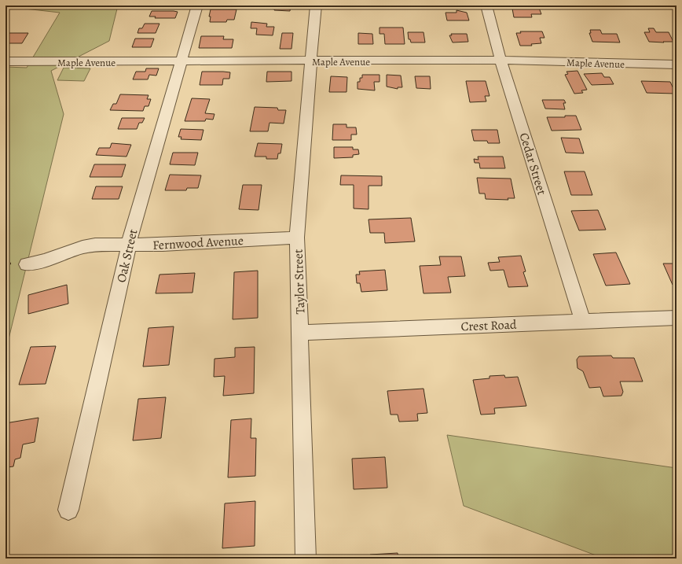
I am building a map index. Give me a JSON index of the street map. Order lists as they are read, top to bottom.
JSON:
{
  "streets": {
    "street": [
      "Maple Avenue",
      "Cedar Street",
      "Fernwood Avenue",
      "Oak Street",
      "Taylor Street",
      "Crest Road"
    ]
  },
  "crossings": [
    ["Maple Avenue", "Cedar Street"],
    ["Maple Avenue", "Oak Street"],
    ["Maple Avenue", "Taylor Street"],
    ["Cedar Street", "Crest Road"],
    ["Fernwood Avenue", "Oak Street"],
    ["Fernwood Avenue", "Taylor Street"],
    ["Taylor Street", "Crest Road"]
  ]
}
